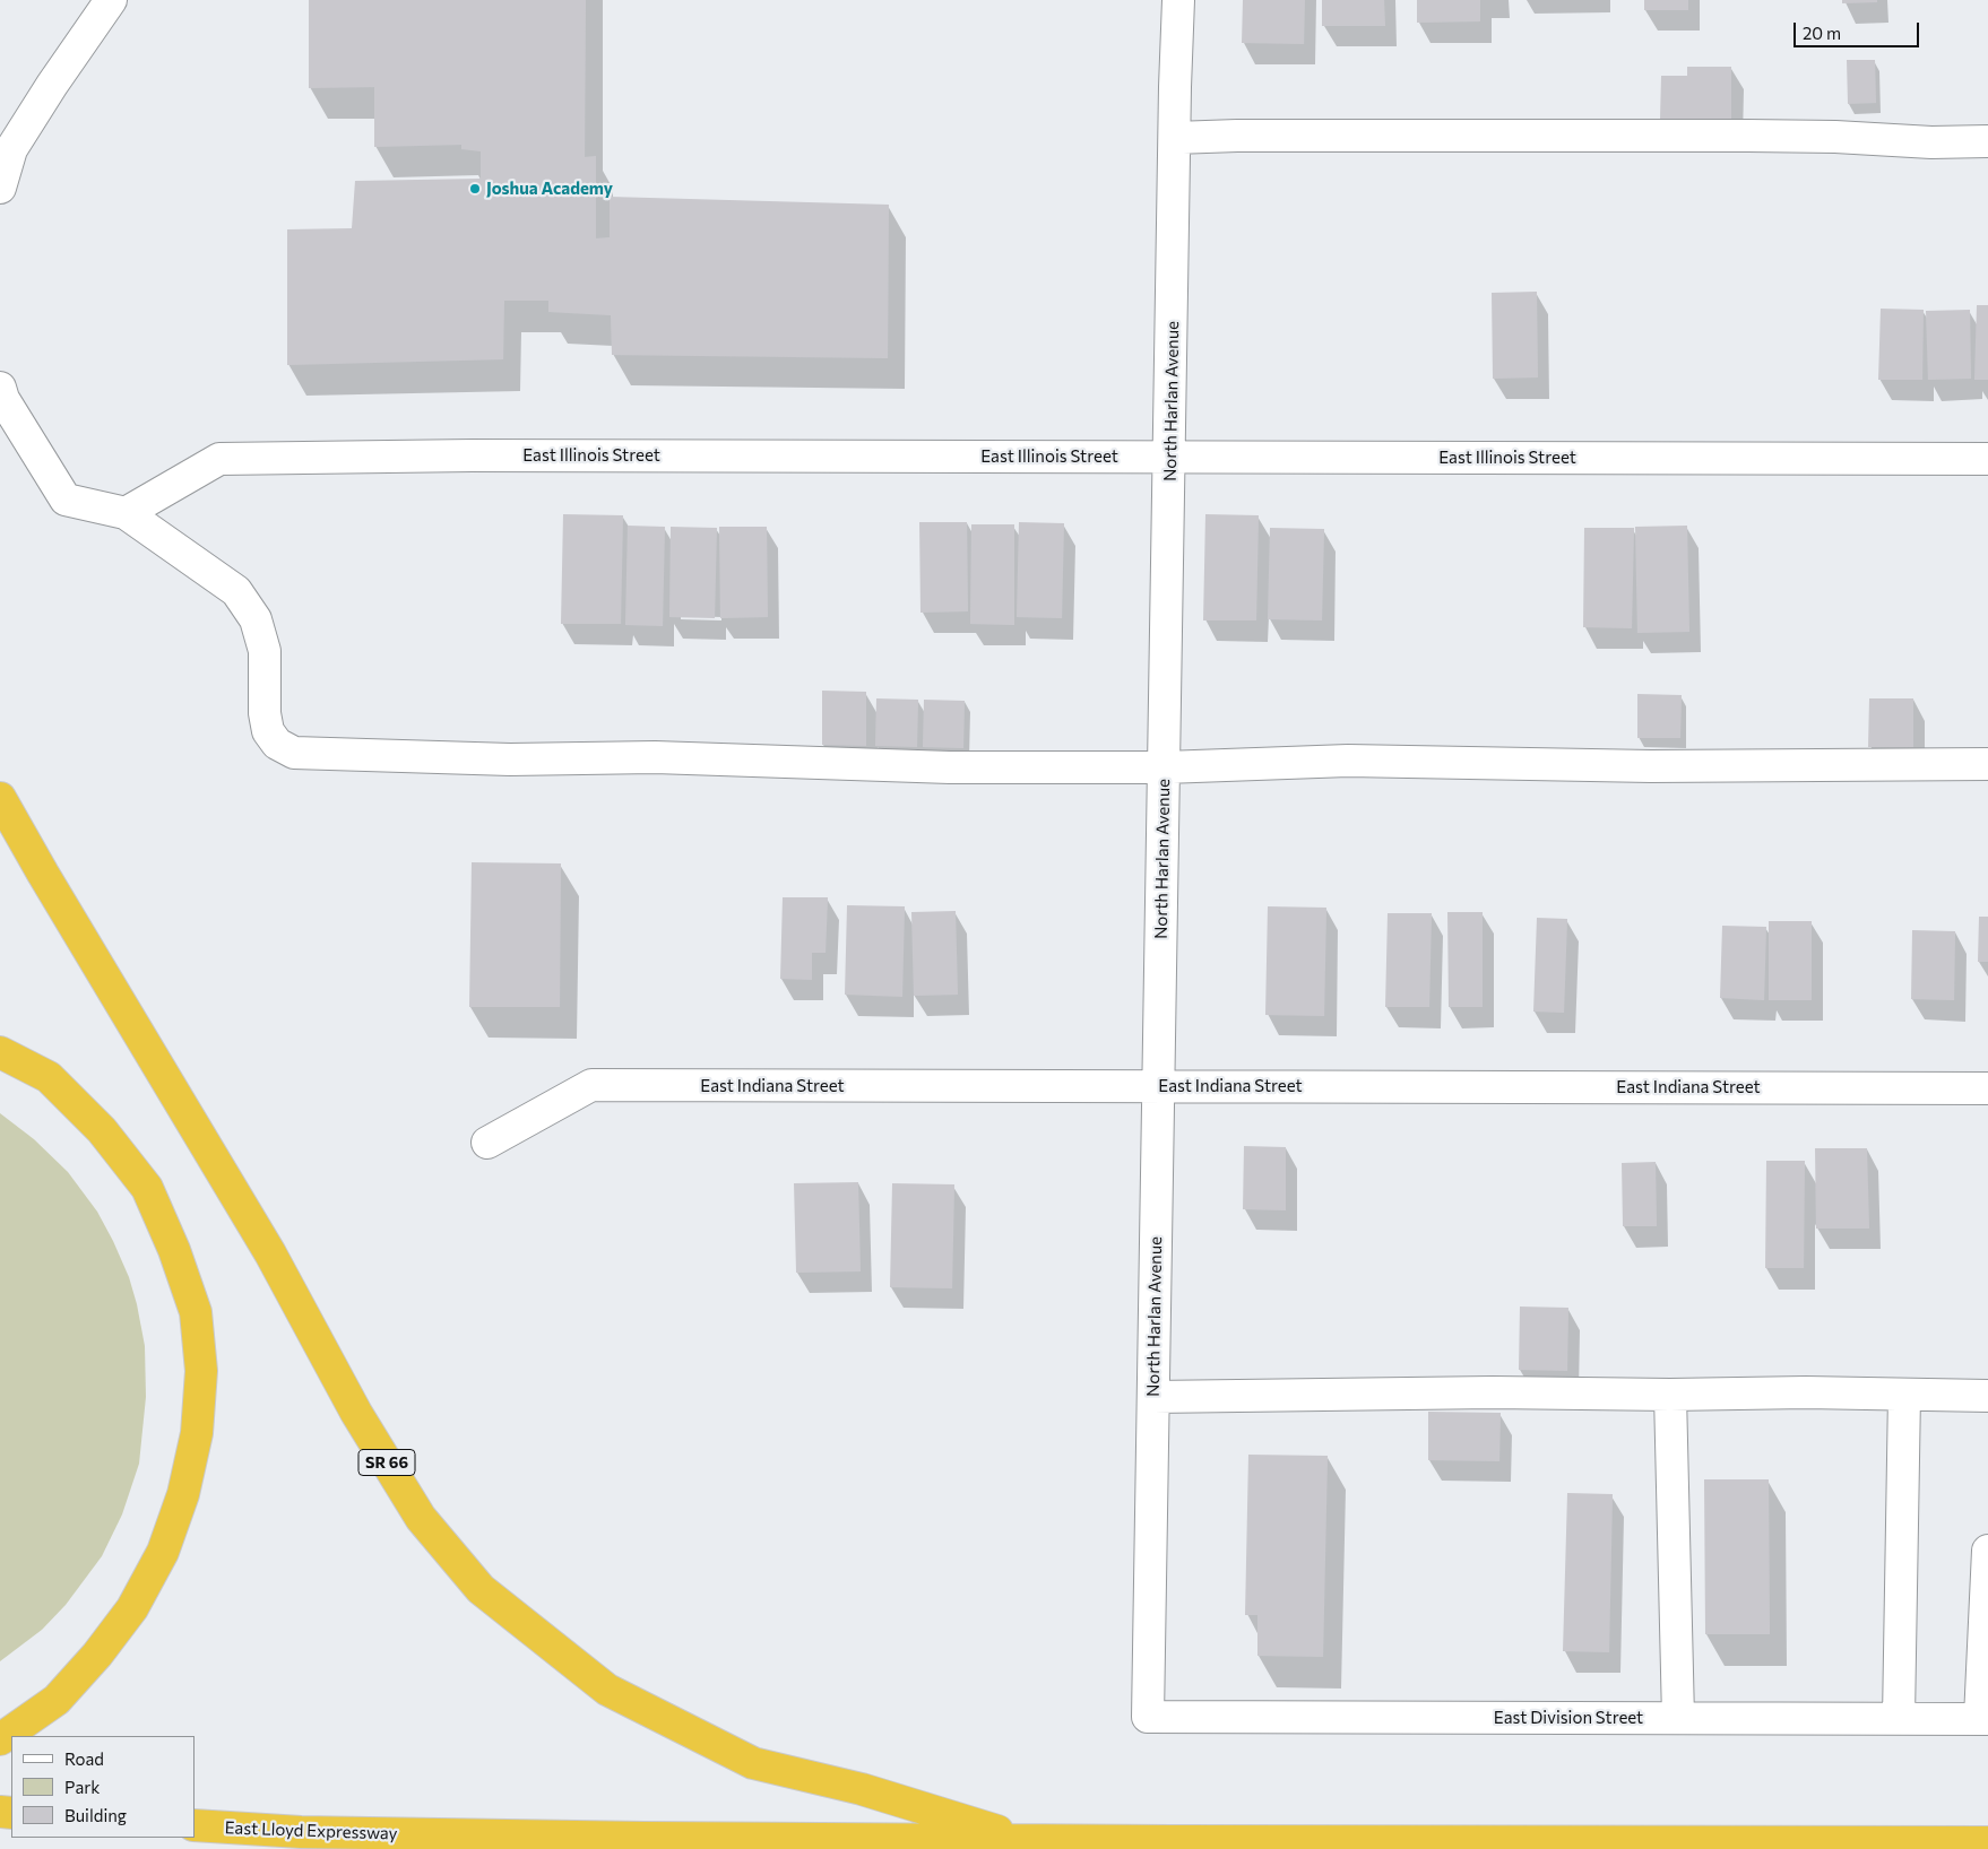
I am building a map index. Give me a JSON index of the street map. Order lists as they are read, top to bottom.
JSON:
{
  "streets": {
    "highway": ["SR 66", "East Lloyd Expressway"],
    "street": [
      "North Harlan Avenue",
      "East Illinois Street",
      "East Indiana Street",
      "East Division Street"
    ]
  },
  "crossings": [
    ["North Harlan Avenue", "East Illinois Street"],
    ["North Harlan Avenue", "East Indiana Street"],
    ["North Harlan Avenue", "East Division Street"],
    ["SR 66", "East Lloyd Expressway"]
  ],
  "places": ["Joshua Academy"],
  "legend": ["Road", "Park", "Building"],
  "scale_bar": "20 m"
}
